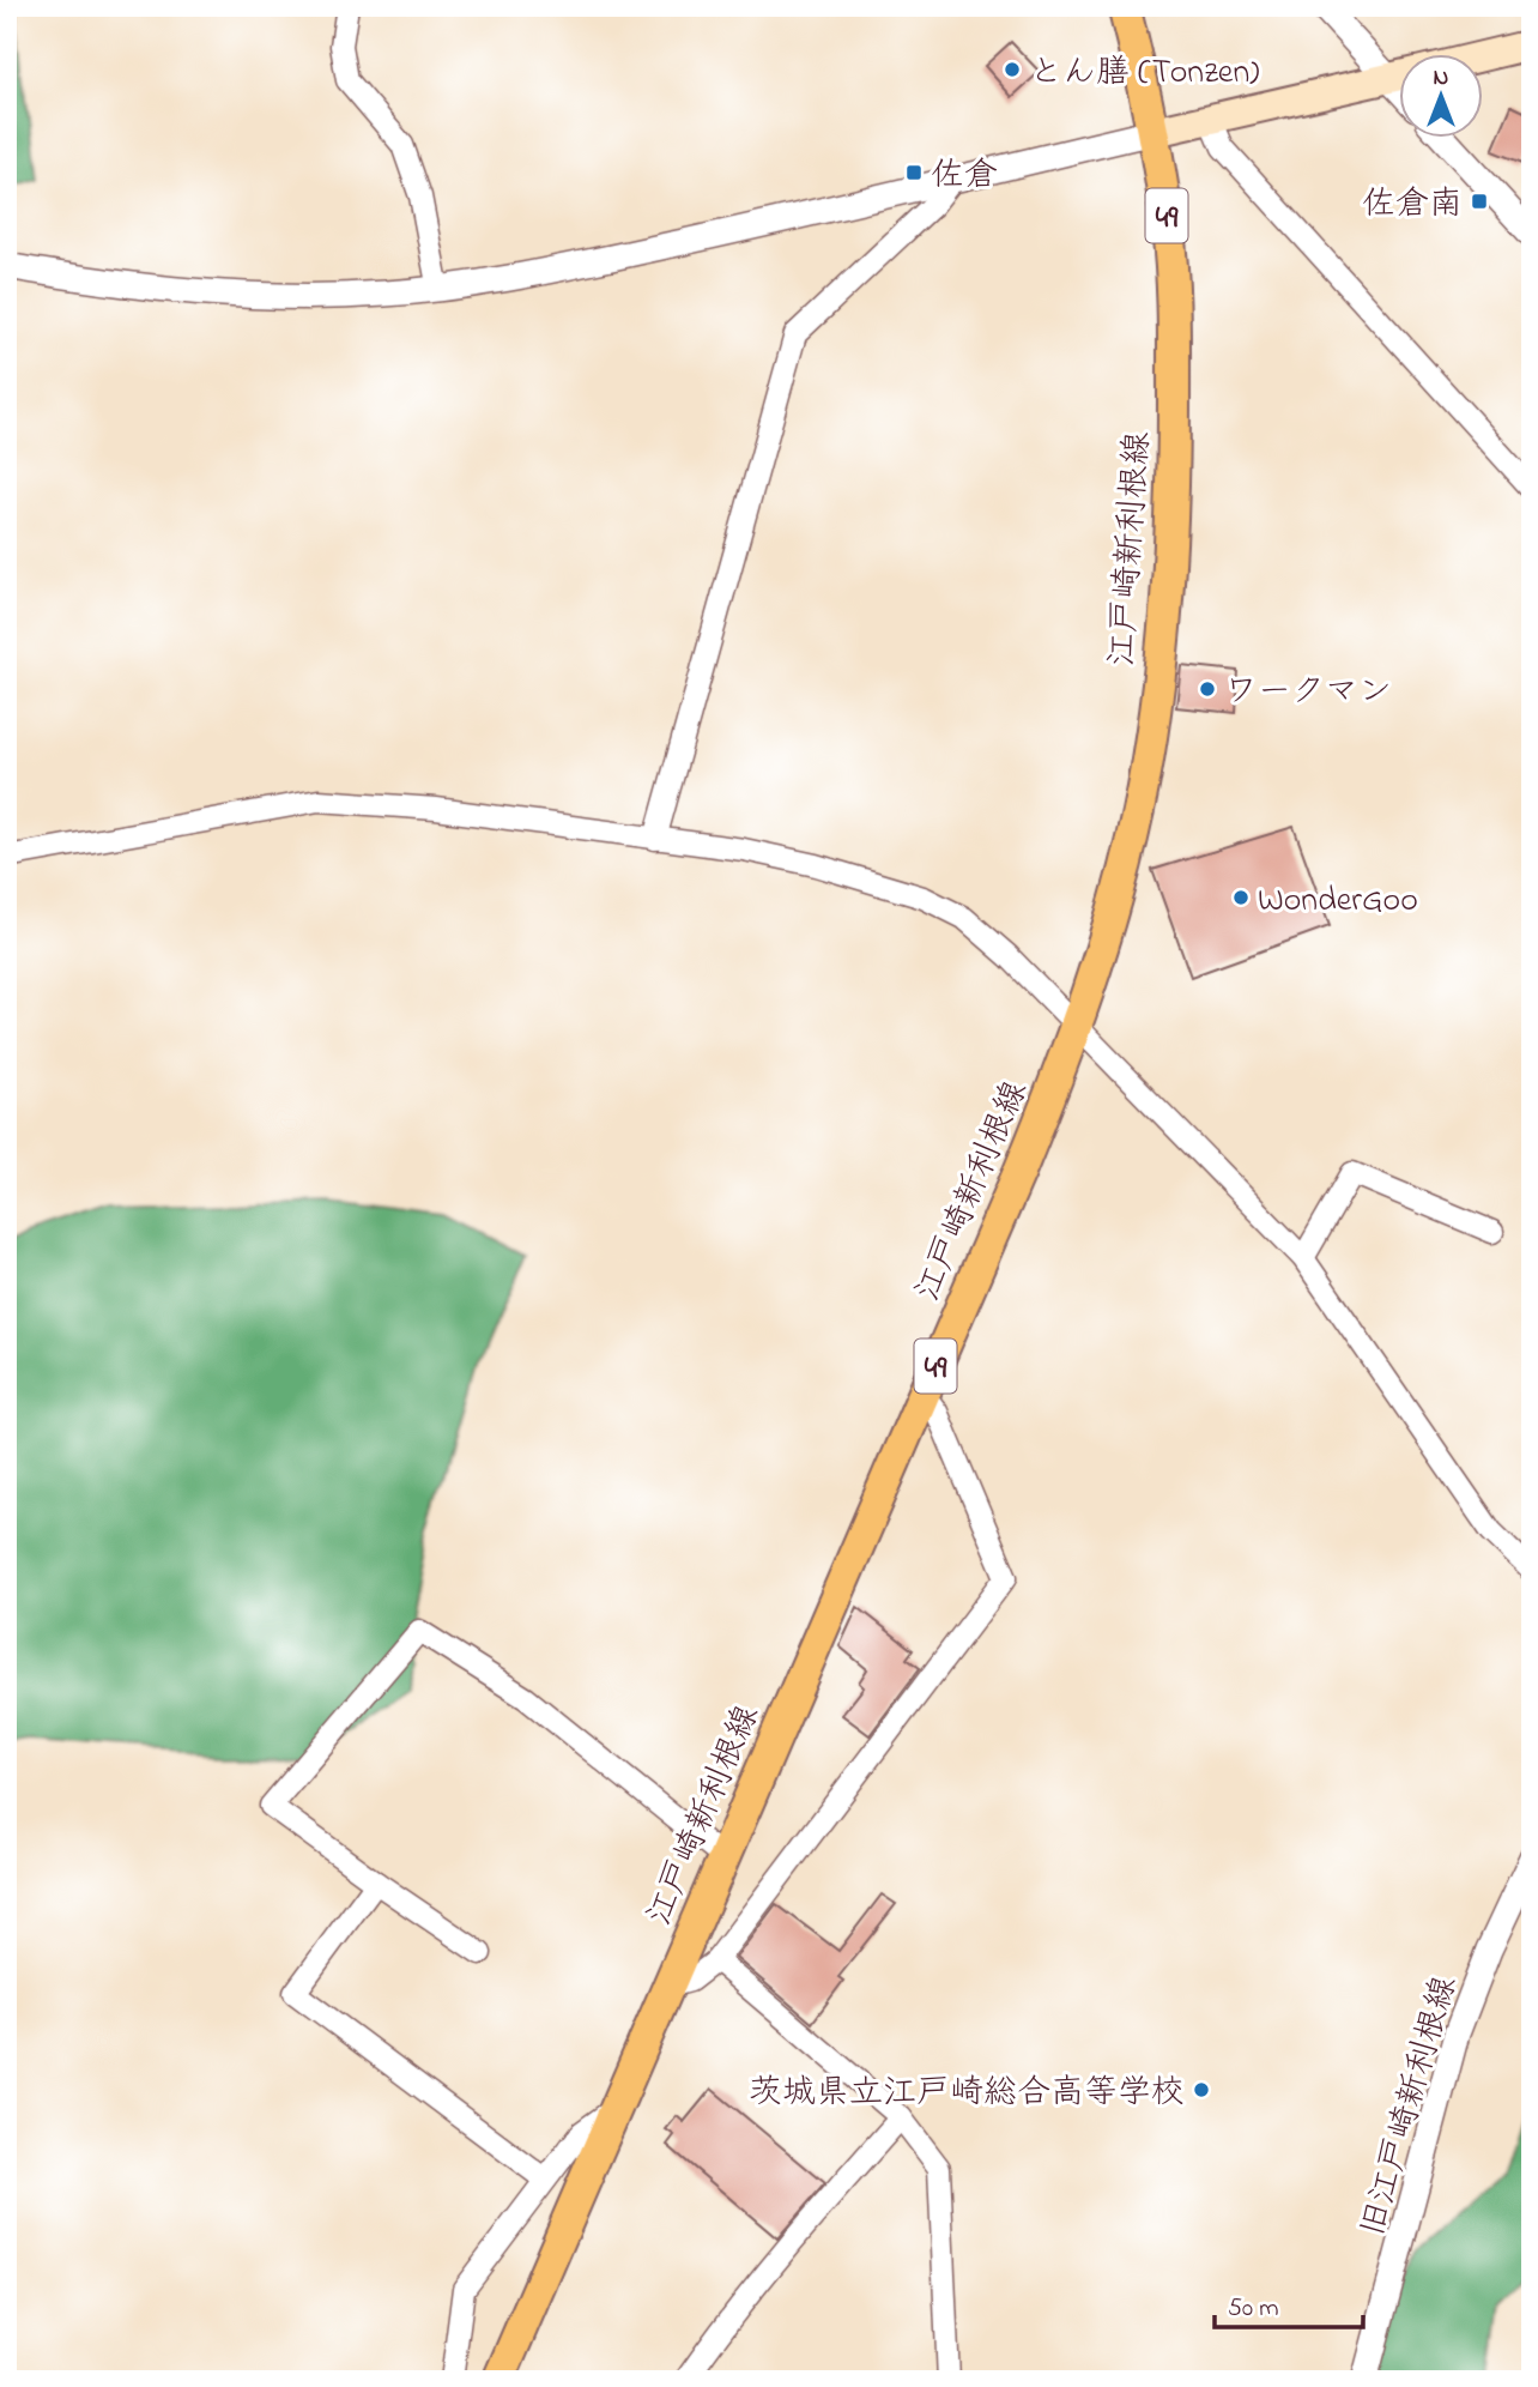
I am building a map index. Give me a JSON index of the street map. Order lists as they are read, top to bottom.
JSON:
{
  "streets": {
    "main road": ["49", "江戸崎新利根線"],
    "street": ["旧江戸崎新利根線"]
  },
  "places": {
    "other": [
      "とん膳 (Tonzen)",
      "ワークマン",
      "WonderGoo",
      "茨城県立江戸崎総合高等学校"
    ],
    "transit": ["佐倉", "佐倉南"]
  },
  "scale_bar": "50 m",
  "north": "top"
}
